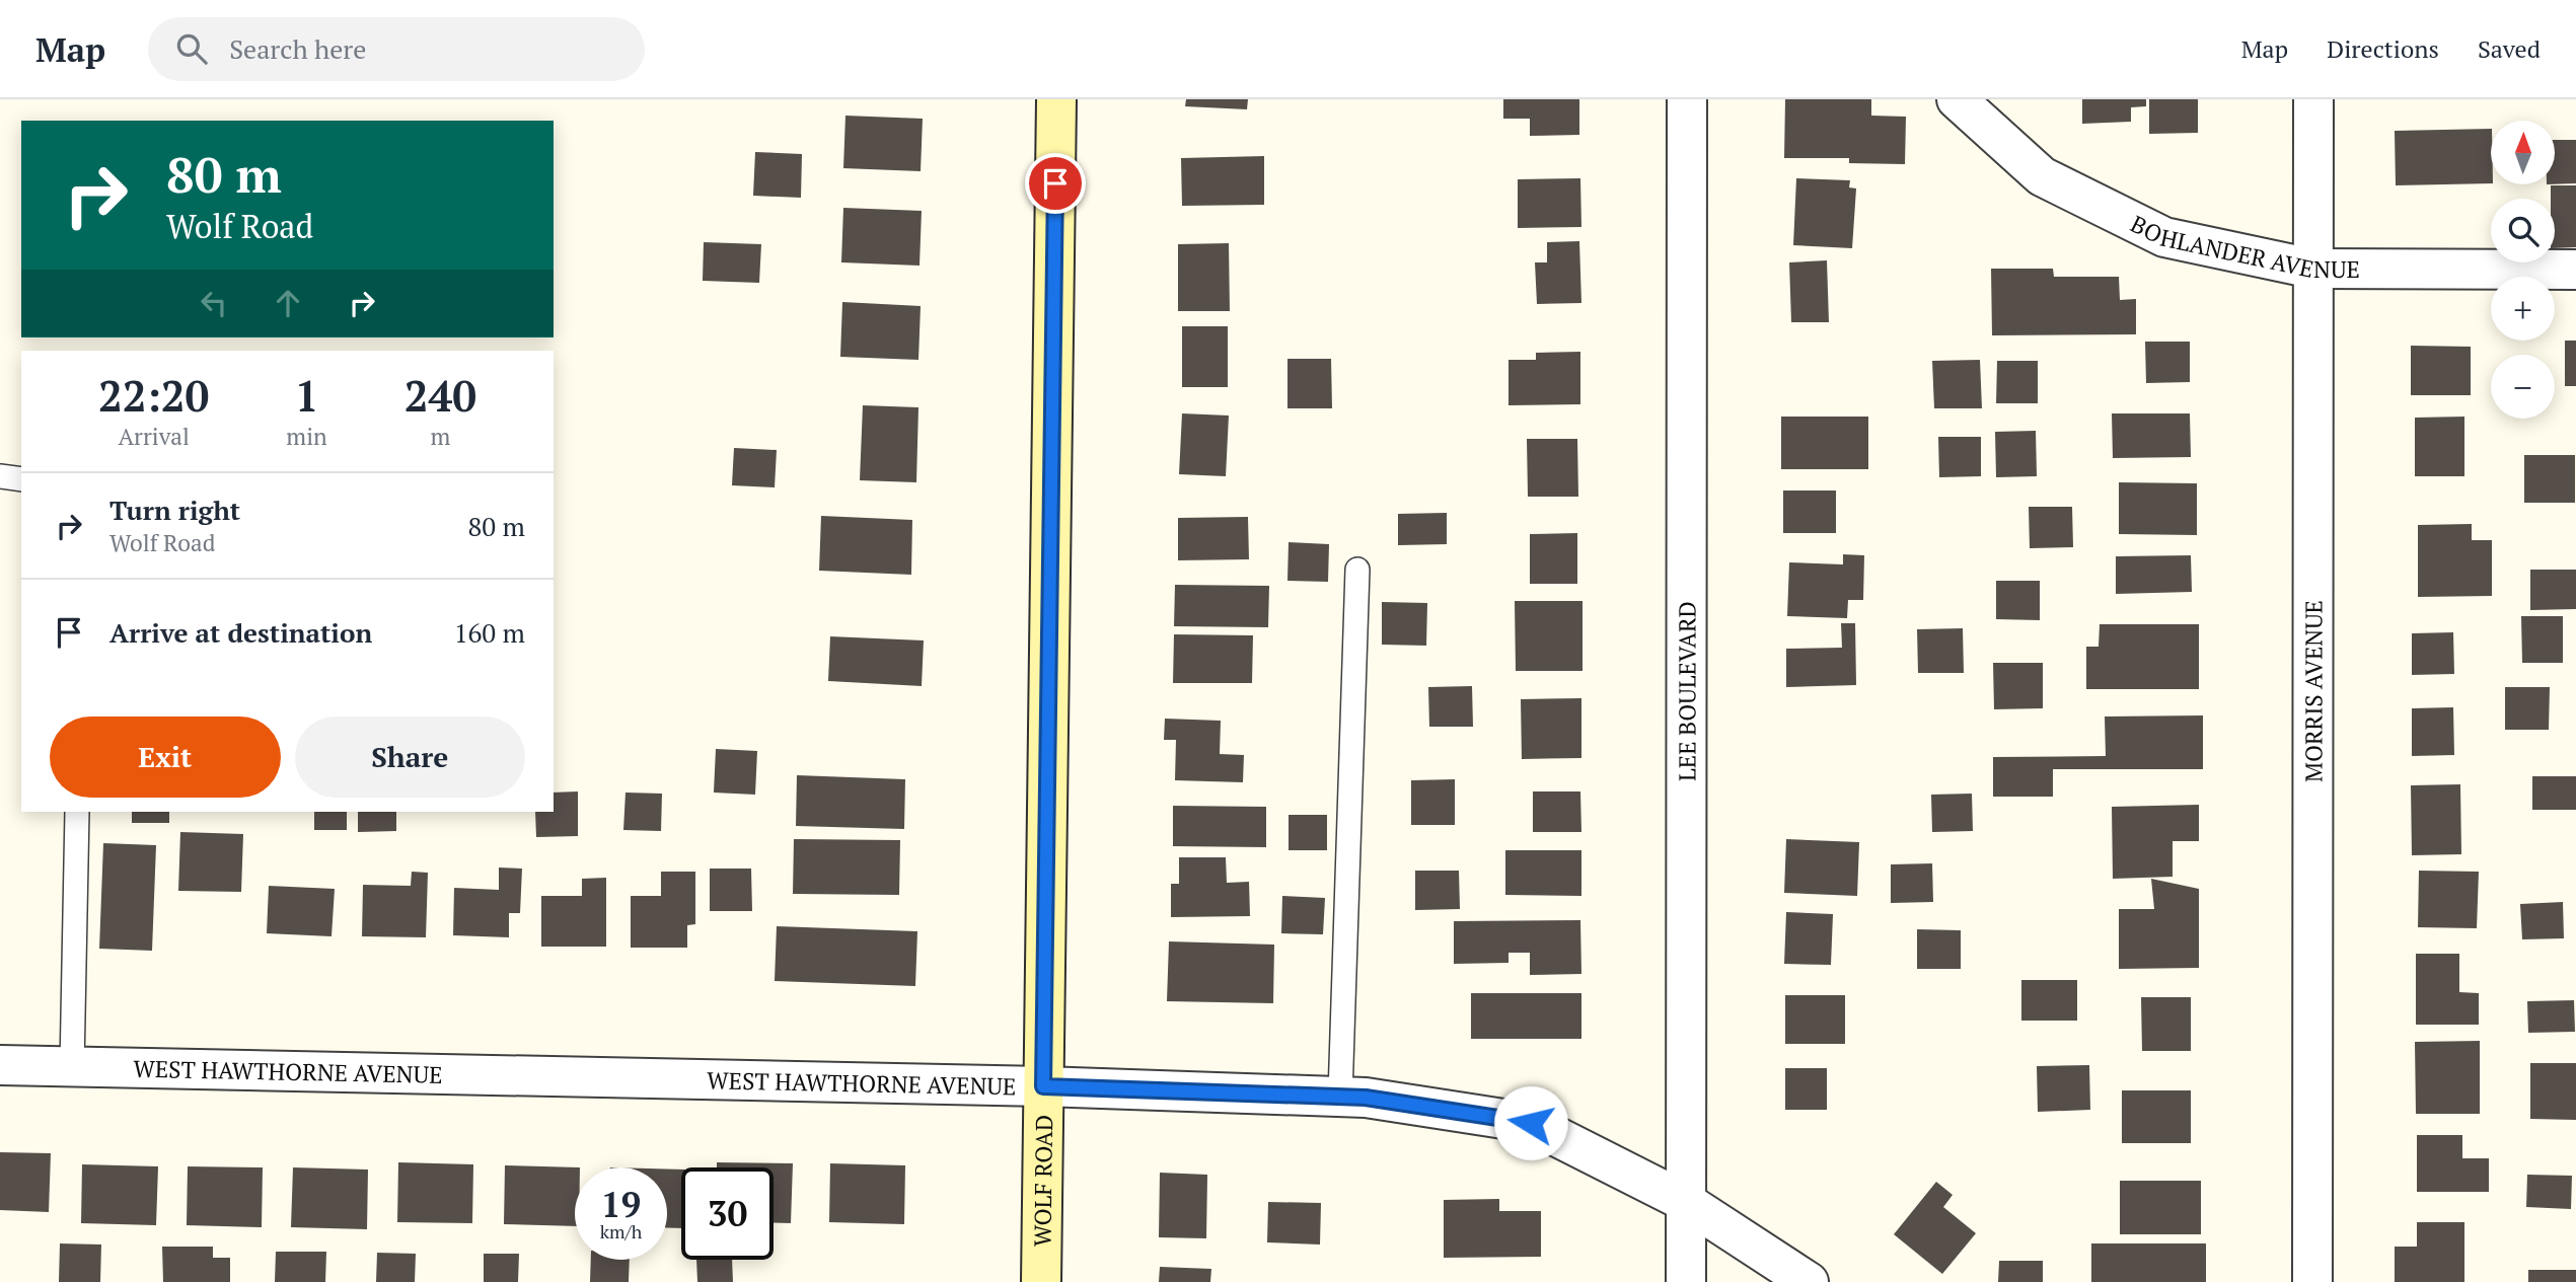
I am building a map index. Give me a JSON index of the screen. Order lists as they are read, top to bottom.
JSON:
{
  "streets": {
    "main road": ["WOLF ROAD"],
    "street": [
      "BOHLANDER AVENUE",
      "MORRIS AVENUE",
      "LEE BOULEVARD",
      "WEST HAWTHORNE AVENUE"
    ]
  },
  "crossings": [
    ["BOHLANDER AVENUE", "MORRIS AVENUE"],
    ["LEE BOULEVARD", "WEST HAWTHORNE AVENUE"],
    ["WEST HAWTHORNE AVENUE", "WOLF ROAD"]
  ],
  "north": "top",
  "page": {
    "header": "Map",
    "search": "Search here",
    "nav": ["Map", "Directions", "Saved"],
    "map_buttons": ["+", "−"],
    "turn": ["80 m", "Wolf Road"],
    "eta": [
      "22:20",
      "Arrival",
      "1",
      "min",
      "240",
      "m"
    ],
    "list": [
      {
        "name": "Turn right",
        "note": "Wolf Road",
        "value": "80 m"
      },
      {
        "name": "Arrive at destination",
        "value": "160 m"
      }
    ],
    "buttons": ["Exit", "Share"],
    "speed": "19 km/h",
    "limit": "30"
  }
}
